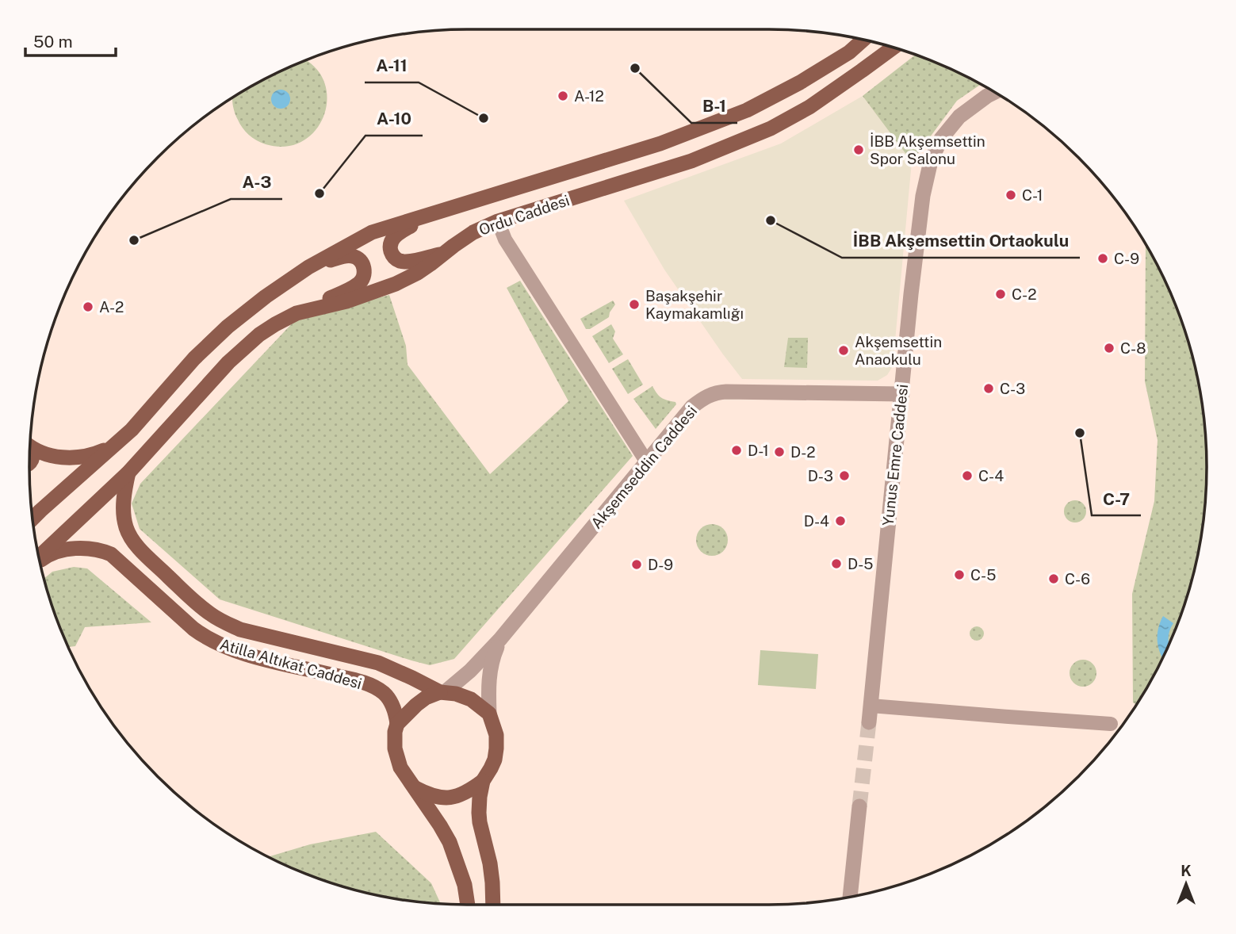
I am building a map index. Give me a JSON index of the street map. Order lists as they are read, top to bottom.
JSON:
{
  "streets": {
    "main road": ["Ordu Caddesi", "Atilla Altıkat Caddesi"],
    "street": ["Yunus Emre Caddesi", "Akşemseddin Caddesi"]
  },
  "crossings": [
    ["Ordu Caddesi", "Atilla Altıkat Caddesi"],
    ["Yunus Emre Caddesi", "Akşemseddin Caddesi"],
    ["Akşemseddin Caddesi", "Atilla Altıkat Caddesi"]
  ],
  "places": [
    "B-1",
    "A-12",
    "A-11",
    "İBB Akşemsettin Spor Salonu",
    "A-10",
    "C-1",
    "İBB Akşemsettin Ortaokulu",
    "A-3",
    "C-9",
    "C-2",
    "Başakşehir Kaymakamlığı",
    "A-2",
    "C-8",
    "Akşemsettin Anaokulu",
    "C-3",
    "C-7",
    "D-1",
    "D-2",
    "D-3",
    "C-4",
    "D-4",
    "D-5",
    "D-9",
    "C-5",
    "C-6"
  ],
  "scale_bar": "50 m",
  "north": "top"
}
